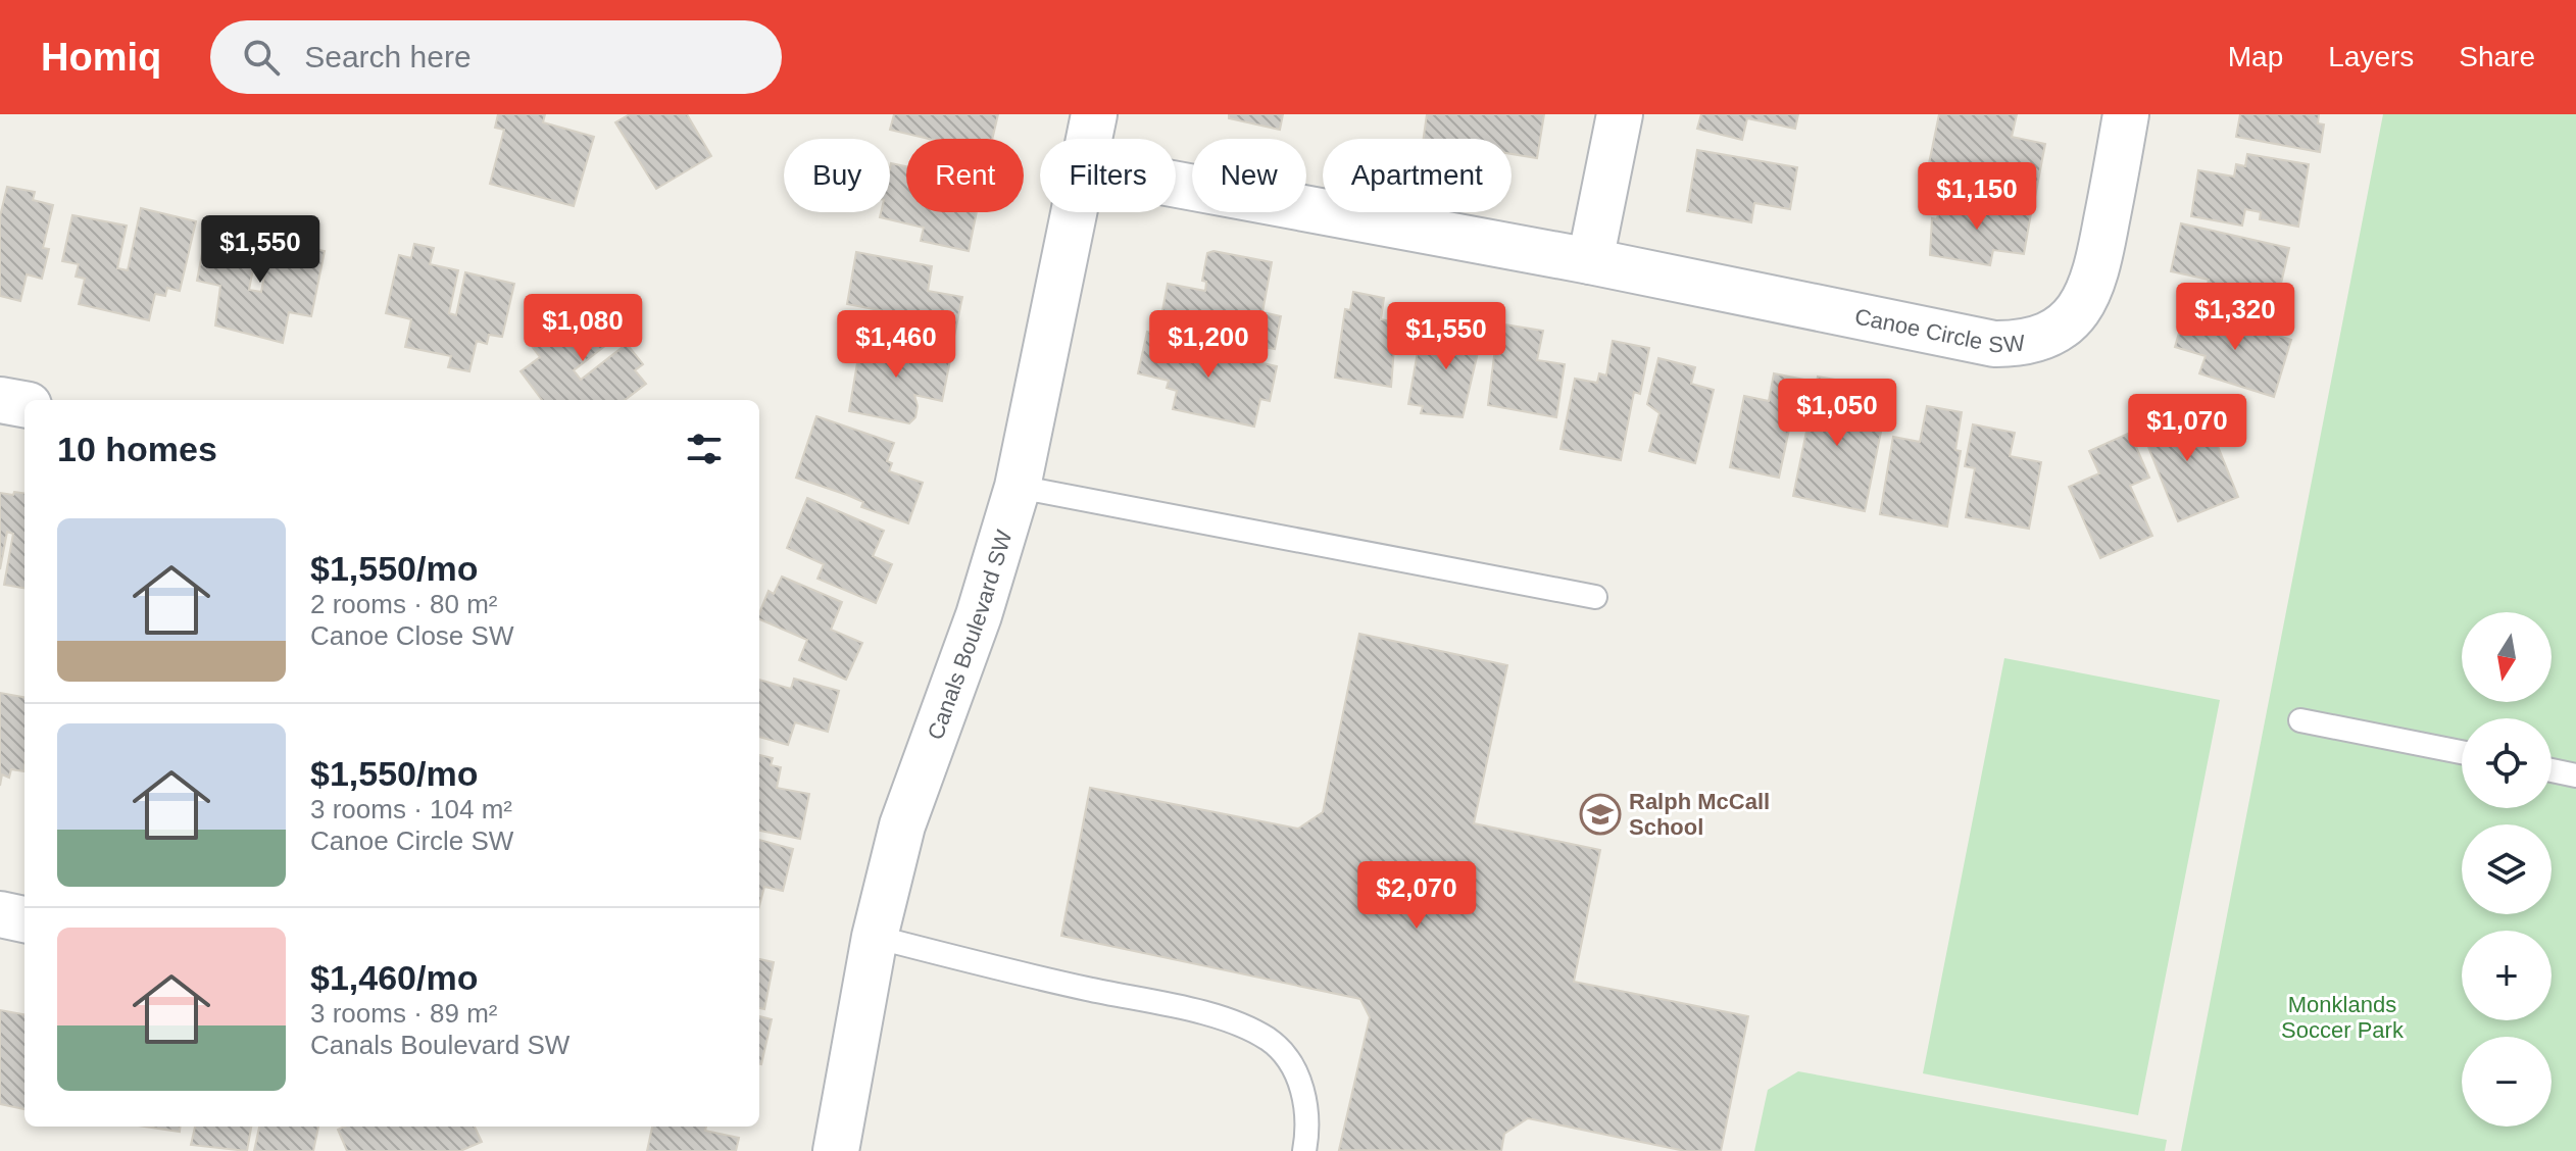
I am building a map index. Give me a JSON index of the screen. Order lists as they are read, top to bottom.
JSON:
{
  "streets": {
    "street": ["Canoe Circle SW", "Canals Boulevard SW"]
  },
  "parks": ["Monklands Soccer Park"],
  "places": {
    "school or university": ["Ralph McCall School"]
  },
  "north": "bottom",
  "page": {
    "header": "Homiq",
    "search": "Search here",
    "nav": ["Map", "Layers", "Share"],
    "chip": [
      "Buy",
      "Rent",
      "Filters",
      "New",
      "Apartment"
    ],
    "price": [
      "$1,150",
      "$1,550",
      "$1,320",
      "$1,080",
      "$1,550",
      "$1,460",
      "$1,200",
      "$1,050",
      "$1,070",
      "$2,070"
    ],
    "heading": "10 homes",
    "list": [
      {
        "name": "$1,550/mo",
        "note": "2 rooms · 80 m² · Canoe Close SW"
      },
      {
        "name": "$1,550/mo",
        "note": "3 rooms · 104 m² · Canoe Circle SW"
      },
      {
        "name": "$1,460/mo",
        "note": "3 rooms · 89 m² · Canals Boulevard SW"
      }
    ],
    "map_buttons": ["+", "−"]
  }
}
